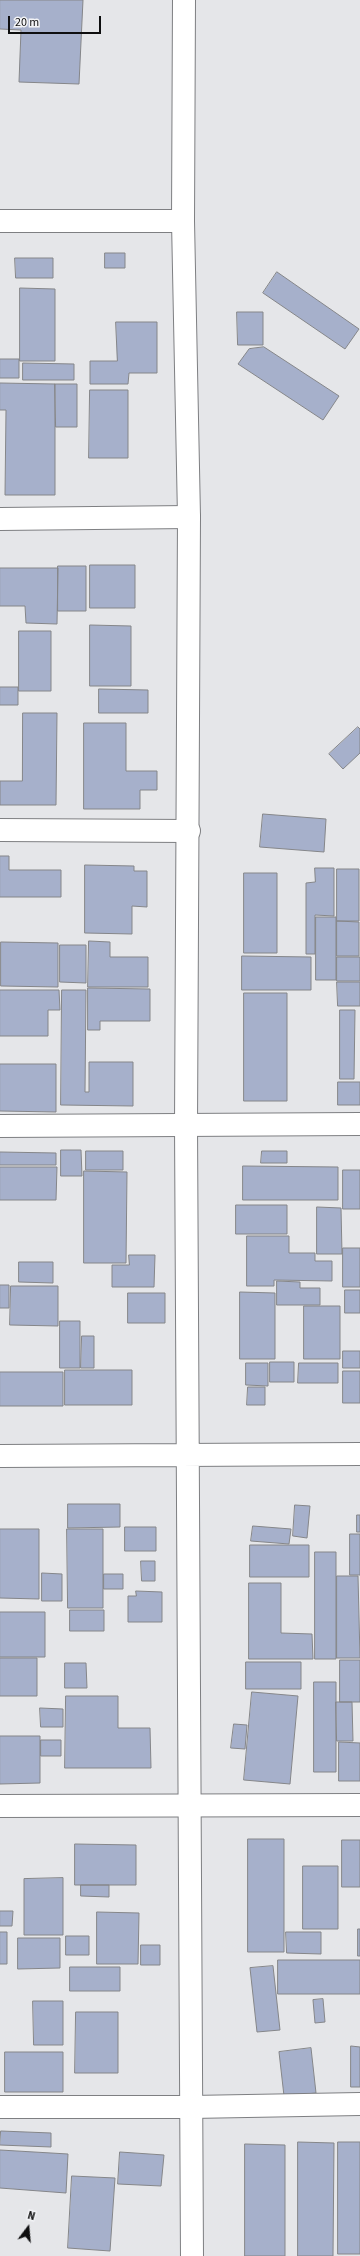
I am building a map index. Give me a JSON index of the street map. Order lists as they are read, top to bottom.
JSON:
{
  "scale_bar": "20 m",
  "north": "top"
}
